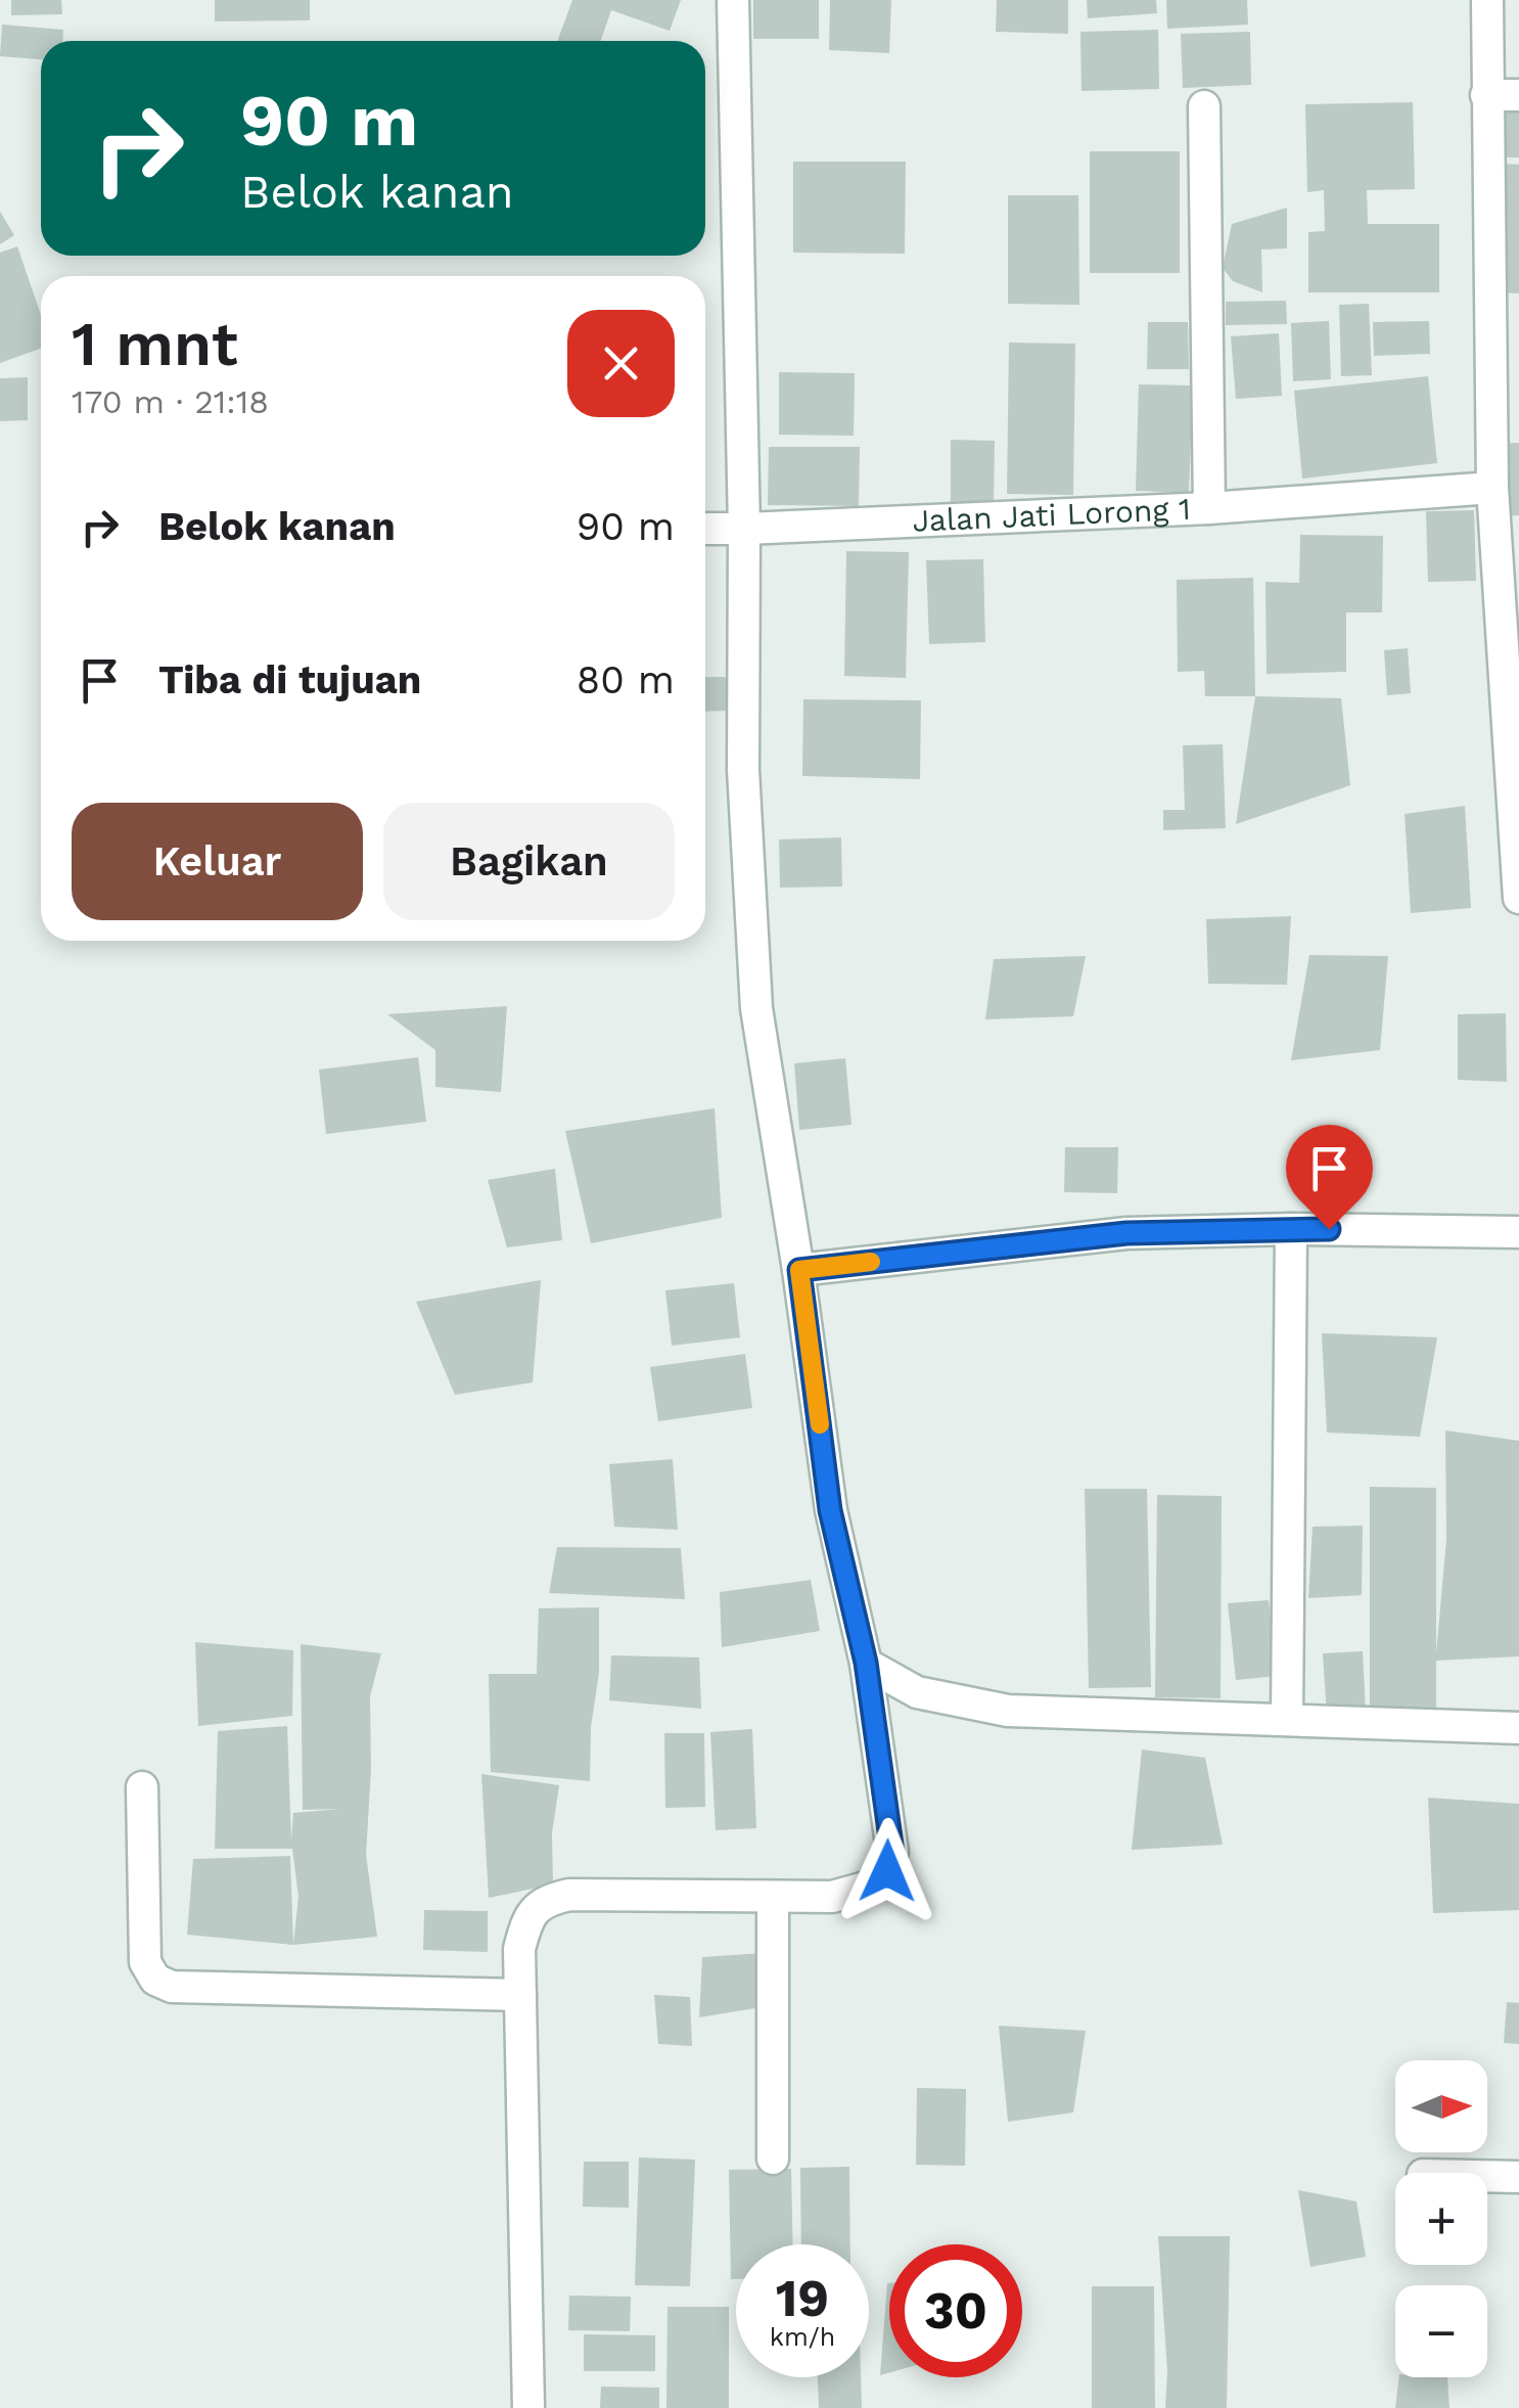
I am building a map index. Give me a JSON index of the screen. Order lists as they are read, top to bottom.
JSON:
{
  "streets": {
    "street": ["Jalan Jati Lorong 1"]
  },
  "north": "right",
  "page": {
    "turn": ["90 m", "Belok kanan"],
    "heading": ["1 mnt", "170 m · 21:18"],
    "list": [
      {
        "name": "Belok kanan",
        "value": "90 m"
      },
      {
        "name": "Tiba di tujuan",
        "value": "80 m"
      }
    ],
    "buttons": ["Keluar", "Bagikan"],
    "map_buttons": ["+", "−"],
    "speed": "19 km/h",
    "limit": "30"
  }
}
